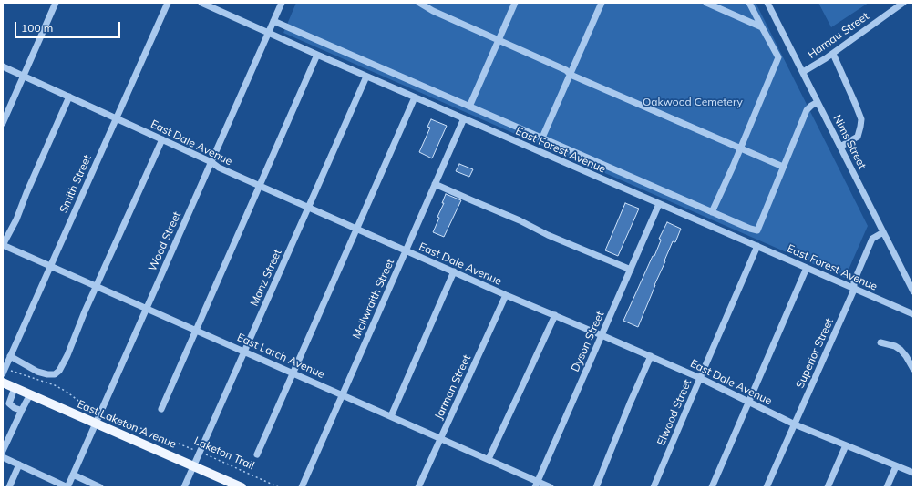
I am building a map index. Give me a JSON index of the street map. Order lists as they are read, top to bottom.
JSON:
{
  "streets": {
    "main road": ["East Laketon Avenue"],
    "street": [
      "Harnau Street",
      "Nims Street",
      "East Dale Avenue",
      "East Forest Avenue",
      "Smith Street",
      "Wood Street",
      "Manz Street",
      "McIlwraith Street",
      "Dyson Street",
      "Superior Street",
      "East Larch Avenue",
      "Jarman Street",
      "Elwood Street"
    ],
    "path": ["Laketon Trail"]
  },
  "crossings": [
    ["Harnau Street", "Nims Street"],
    ["Nims Street", "Superior Street"],
    ["East Dale Avenue", "Smith Street"],
    ["East Dale Avenue", "Wood Street"],
    ["East Dale Avenue", "Manz Street"],
    ["East Dale Avenue", "McIlwraith Street"],
    ["East Dale Avenue", "Dyson Street"],
    ["East Dale Avenue", "Superior Street"],
    ["East Dale Avenue", "Jarman Street"],
    ["East Dale Avenue", "Elwood Street"],
    ["East Forest Avenue", "Wood Street"],
    ["East Forest Avenue", "Manz Street"],
    ["East Forest Avenue", "McIlwraith Street"],
    ["East Forest Avenue", "Dyson Street"],
    ["East Forest Avenue", "Superior Street"],
    ["East Forest Avenue", "Elwood Street"],
    ["Smith Street", "East Larch Avenue"],
    ["Smith Street", "Laketon Trail"],
    ["Wood Street", "East Larch Avenue"],
    ["Wood Street", "East Laketon Avenue"],
    ["Wood Street", "Laketon Trail"],
    ["Manz Street", "East Larch Avenue"],
    ["Manz Street", "East Laketon Avenue"],
    ["Manz Street", "Laketon Trail"],
    ["McIlwraith Street", "East Larch Avenue"],
    ["Dyson Street", "East Larch Avenue"],
    ["East Larch Avenue", "Jarman Street"]
  ],
  "parks": ["Oakwood Cemetery"],
  "scale_bar": "100 m"
}
